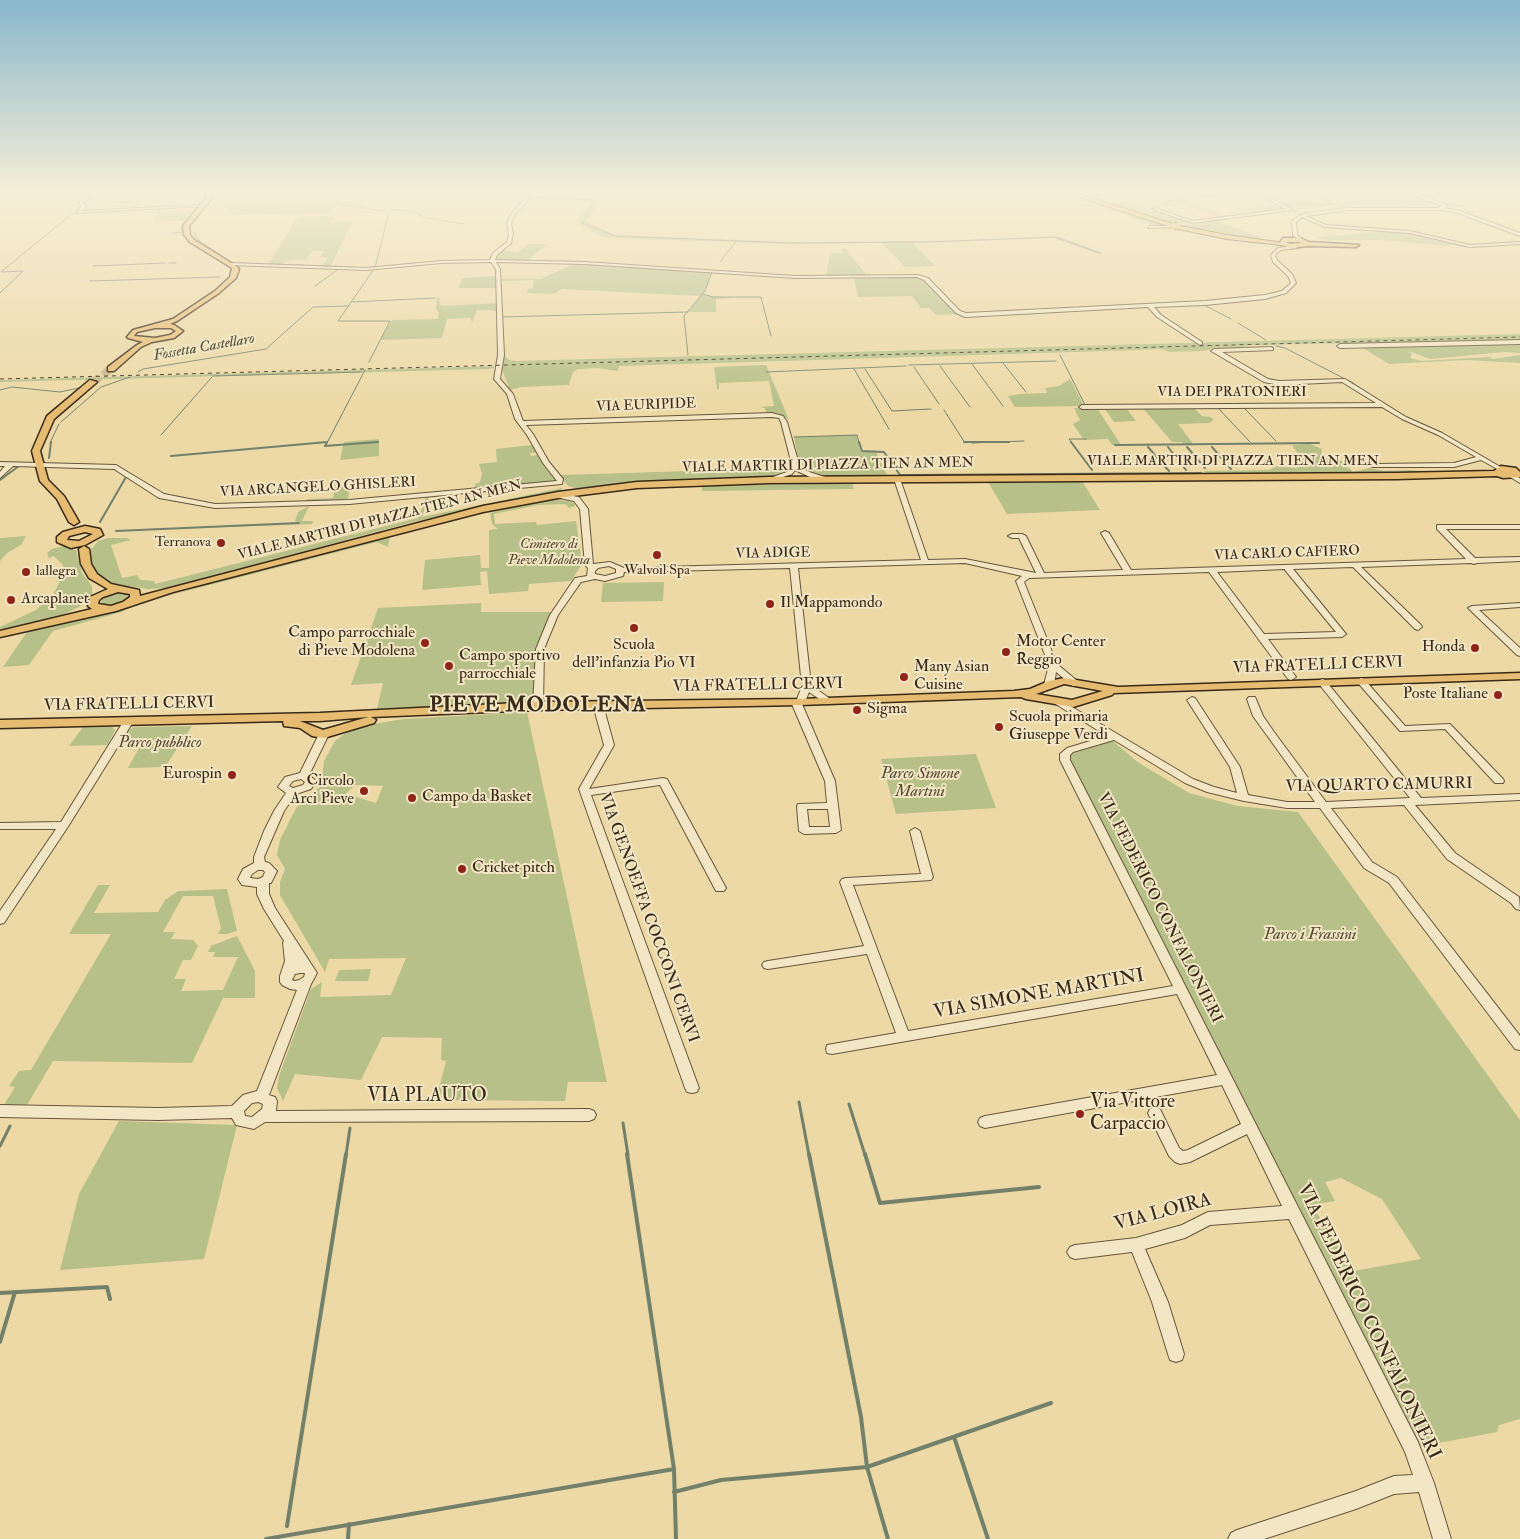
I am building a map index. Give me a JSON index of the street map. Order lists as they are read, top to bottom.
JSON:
{
  "streets": {
    "main road": ["VIALE MARTIRI DI PIAZZA TIEN AN MEN", "VIA FRATELLI CERVI"],
    "street": [
      "VIA DEI PRATONIERI",
      "VIA EURIPIDE",
      "VIA ARCANGELO GHISLERI",
      "VIA ADIGE",
      "VIA CARLO CAFIERO",
      "VIA QUARTO CAMURRI",
      "VIA FEDERICO CONFALONIERI",
      "VIA GENOEFFA COCCONI CERVI",
      "VIA SIMONE MARTINI",
      "VIA PLAUTO",
      "VIA LOIRA"
    ]
  },
  "crossings": [
    ["VIA EURIPIDE", "VIALE MARTIRI DI PIAZZA TIEN AN MEN"],
    ["VIALE MARTIRI DI PIAZZA TIEN AN MEN", "VIA ARCANGELO GHISLERI"],
    ["VIA ADIGE", "VIA CARLO CAFIERO"],
    ["VIA FRATELLI CERVI", "VIA QUARTO CAMURRI"],
    ["VIA FRATELLI CERVI", "VIA GENOEFFA COCCONI CERVI"],
    ["VIA QUARTO CAMURRI", "VIA FEDERICO CONFALONIERI"],
    ["VIA FEDERICO CONFALONIERI", "VIA SIMONE MARTINI"],
    ["VIA FEDERICO CONFALONIERI", "VIA LOIRA"]
  ],
  "districts": ["PIEVE MODOLENA"],
  "water": ["Fossetta Castellaro"],
  "parks": [
    "Cimitero di Pieve Modolena",
    "Parco pubblico",
    "Parco Simone Martini",
    "Parco i Frassini"
  ],
  "places": [
    "Terranova",
    "Walvoil Spa",
    "lallegra",
    "Arcaplanet",
    "Il Mappamondo",
    "Scuola dell'infanzia Pio VI",
    "Campo parrocchiale di Pieve Modolena",
    "Honda",
    "Motor Center Reggio",
    "Campo sportivo parrocchiale",
    "Many Asian Cuisine",
    "Poste Italiane",
    "Sigma",
    "Scuola primaria Giuseppe Verdi",
    "Eurospin",
    "Circolo Arci Pieve",
    "Campo da Basket",
    "Cricket pitch",
    "Via Vittore Carpaccio"
  ]
}
